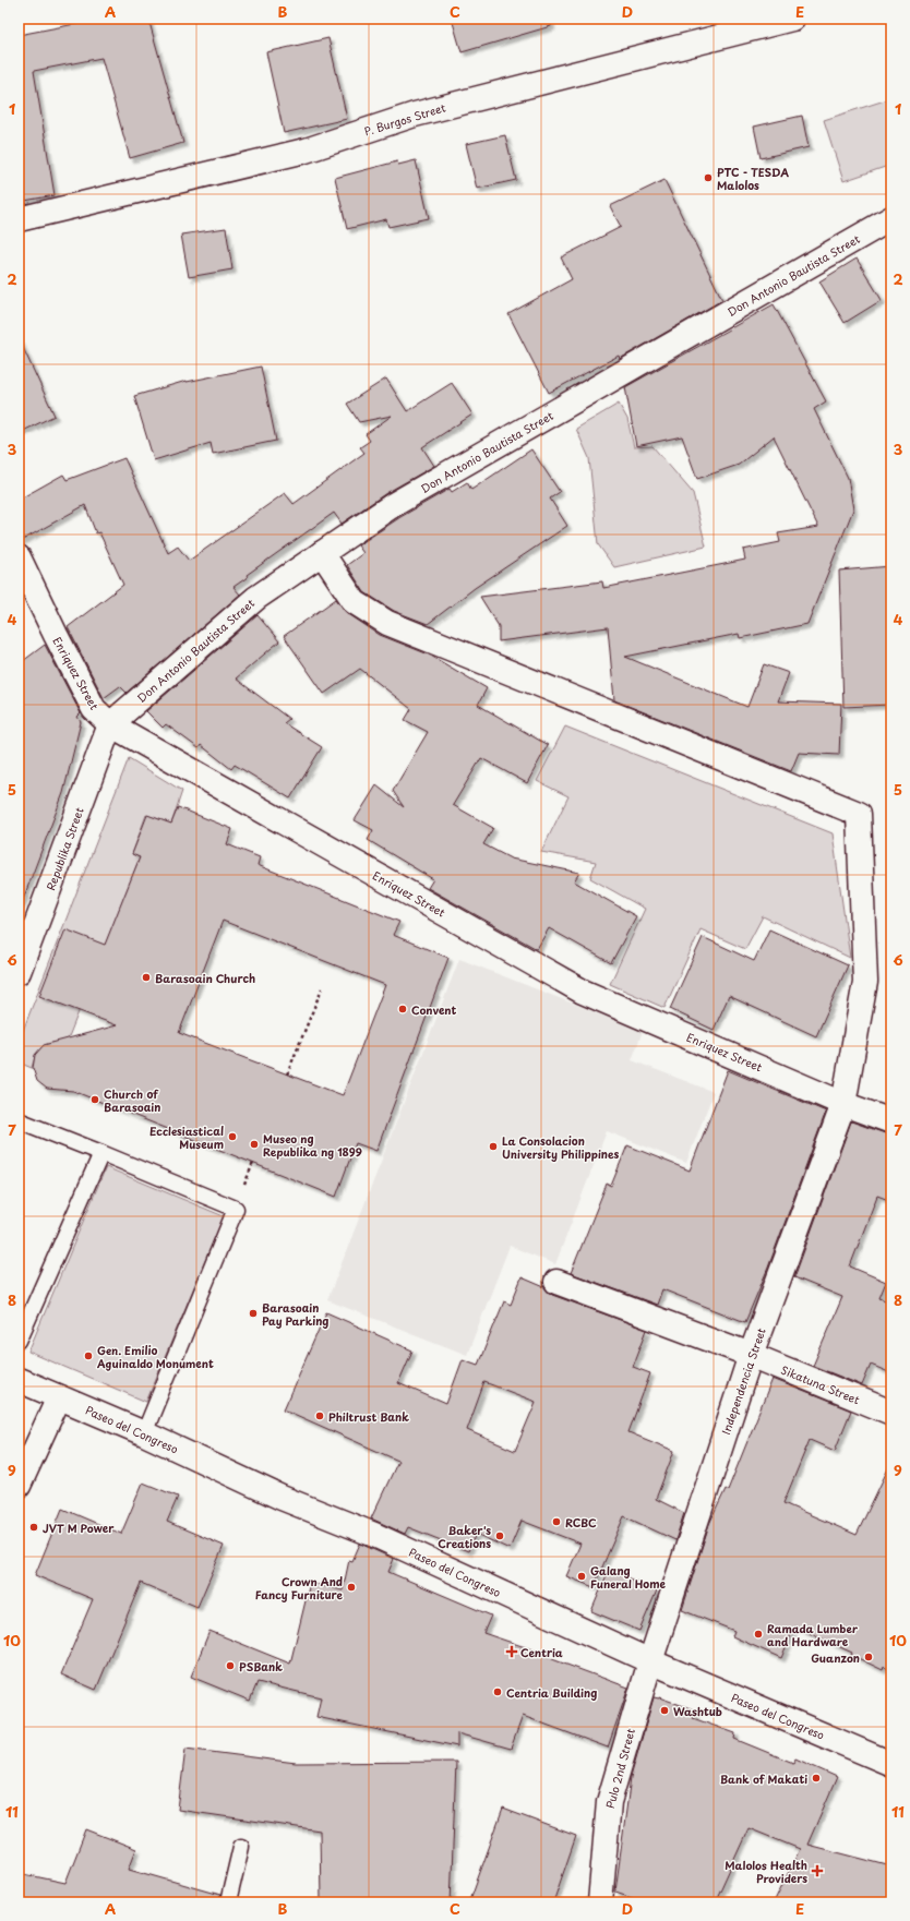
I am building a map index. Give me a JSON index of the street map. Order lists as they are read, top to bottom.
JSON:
{
  "streets": {
    "street": [
      "P. Burgos Street",
      "Don Antonio Bautista Street",
      "Enriquez Street",
      "Republika Street",
      "Independencia Street",
      "Sikatuna Street",
      "Paseo del Congreso",
      "Pulo 2nd Street"
    ]
  },
  "crossings": [
    ["Don Antonio Bautista Street", "Enriquez Street"],
    ["Don Antonio Bautista Street", "Republika Street"],
    ["Don Antonio Bautista Street", "Independencia Street"],
    ["Enriquez Street", "Republika Street"],
    ["Enriquez Street", "Independencia Street"],
    ["Independencia Street", "Sikatuna Street"],
    ["Independencia Street", "Paseo del Congreso"],
    ["Independencia Street", "Pulo 2nd Street"],
    ["Paseo del Congreso", "Pulo 2nd Street"]
  ],
  "places": {
    "other": [
      "PTC - TESDA Malolos",
      "Barasoain Church",
      "Convent",
      "Church of Barasoain",
      "Ecclesiastical Museum",
      "Museo ng Republika ng 1899",
      "La Consolacion University Philippines",
      "Barasoain Pay Parking",
      "Gen. Emilio Aguinaldo Monument",
      "Philtrust Bank",
      "RCBC",
      "JVT M Power",
      "Baker's Creations",
      "Galang Funeral Home",
      "Crown And Fancy Furniture",
      "Ramada Lumber and Hardware",
      "Guanzon",
      "PSBank",
      "Centria Building",
      "Washtub",
      "Bank of Makati"
    ],
    "health": ["Centria", "Malolos Health Providers"]
  },
  "grid": {
    "columns": [
      "A",
      "B",
      "C",
      "D",
      "E"
    ],
    "rows": [
      "1",
      "2",
      "3",
      "4",
      "5",
      "6",
      "7",
      "8",
      "9",
      "10",
      "11"
    ]
  }
}
